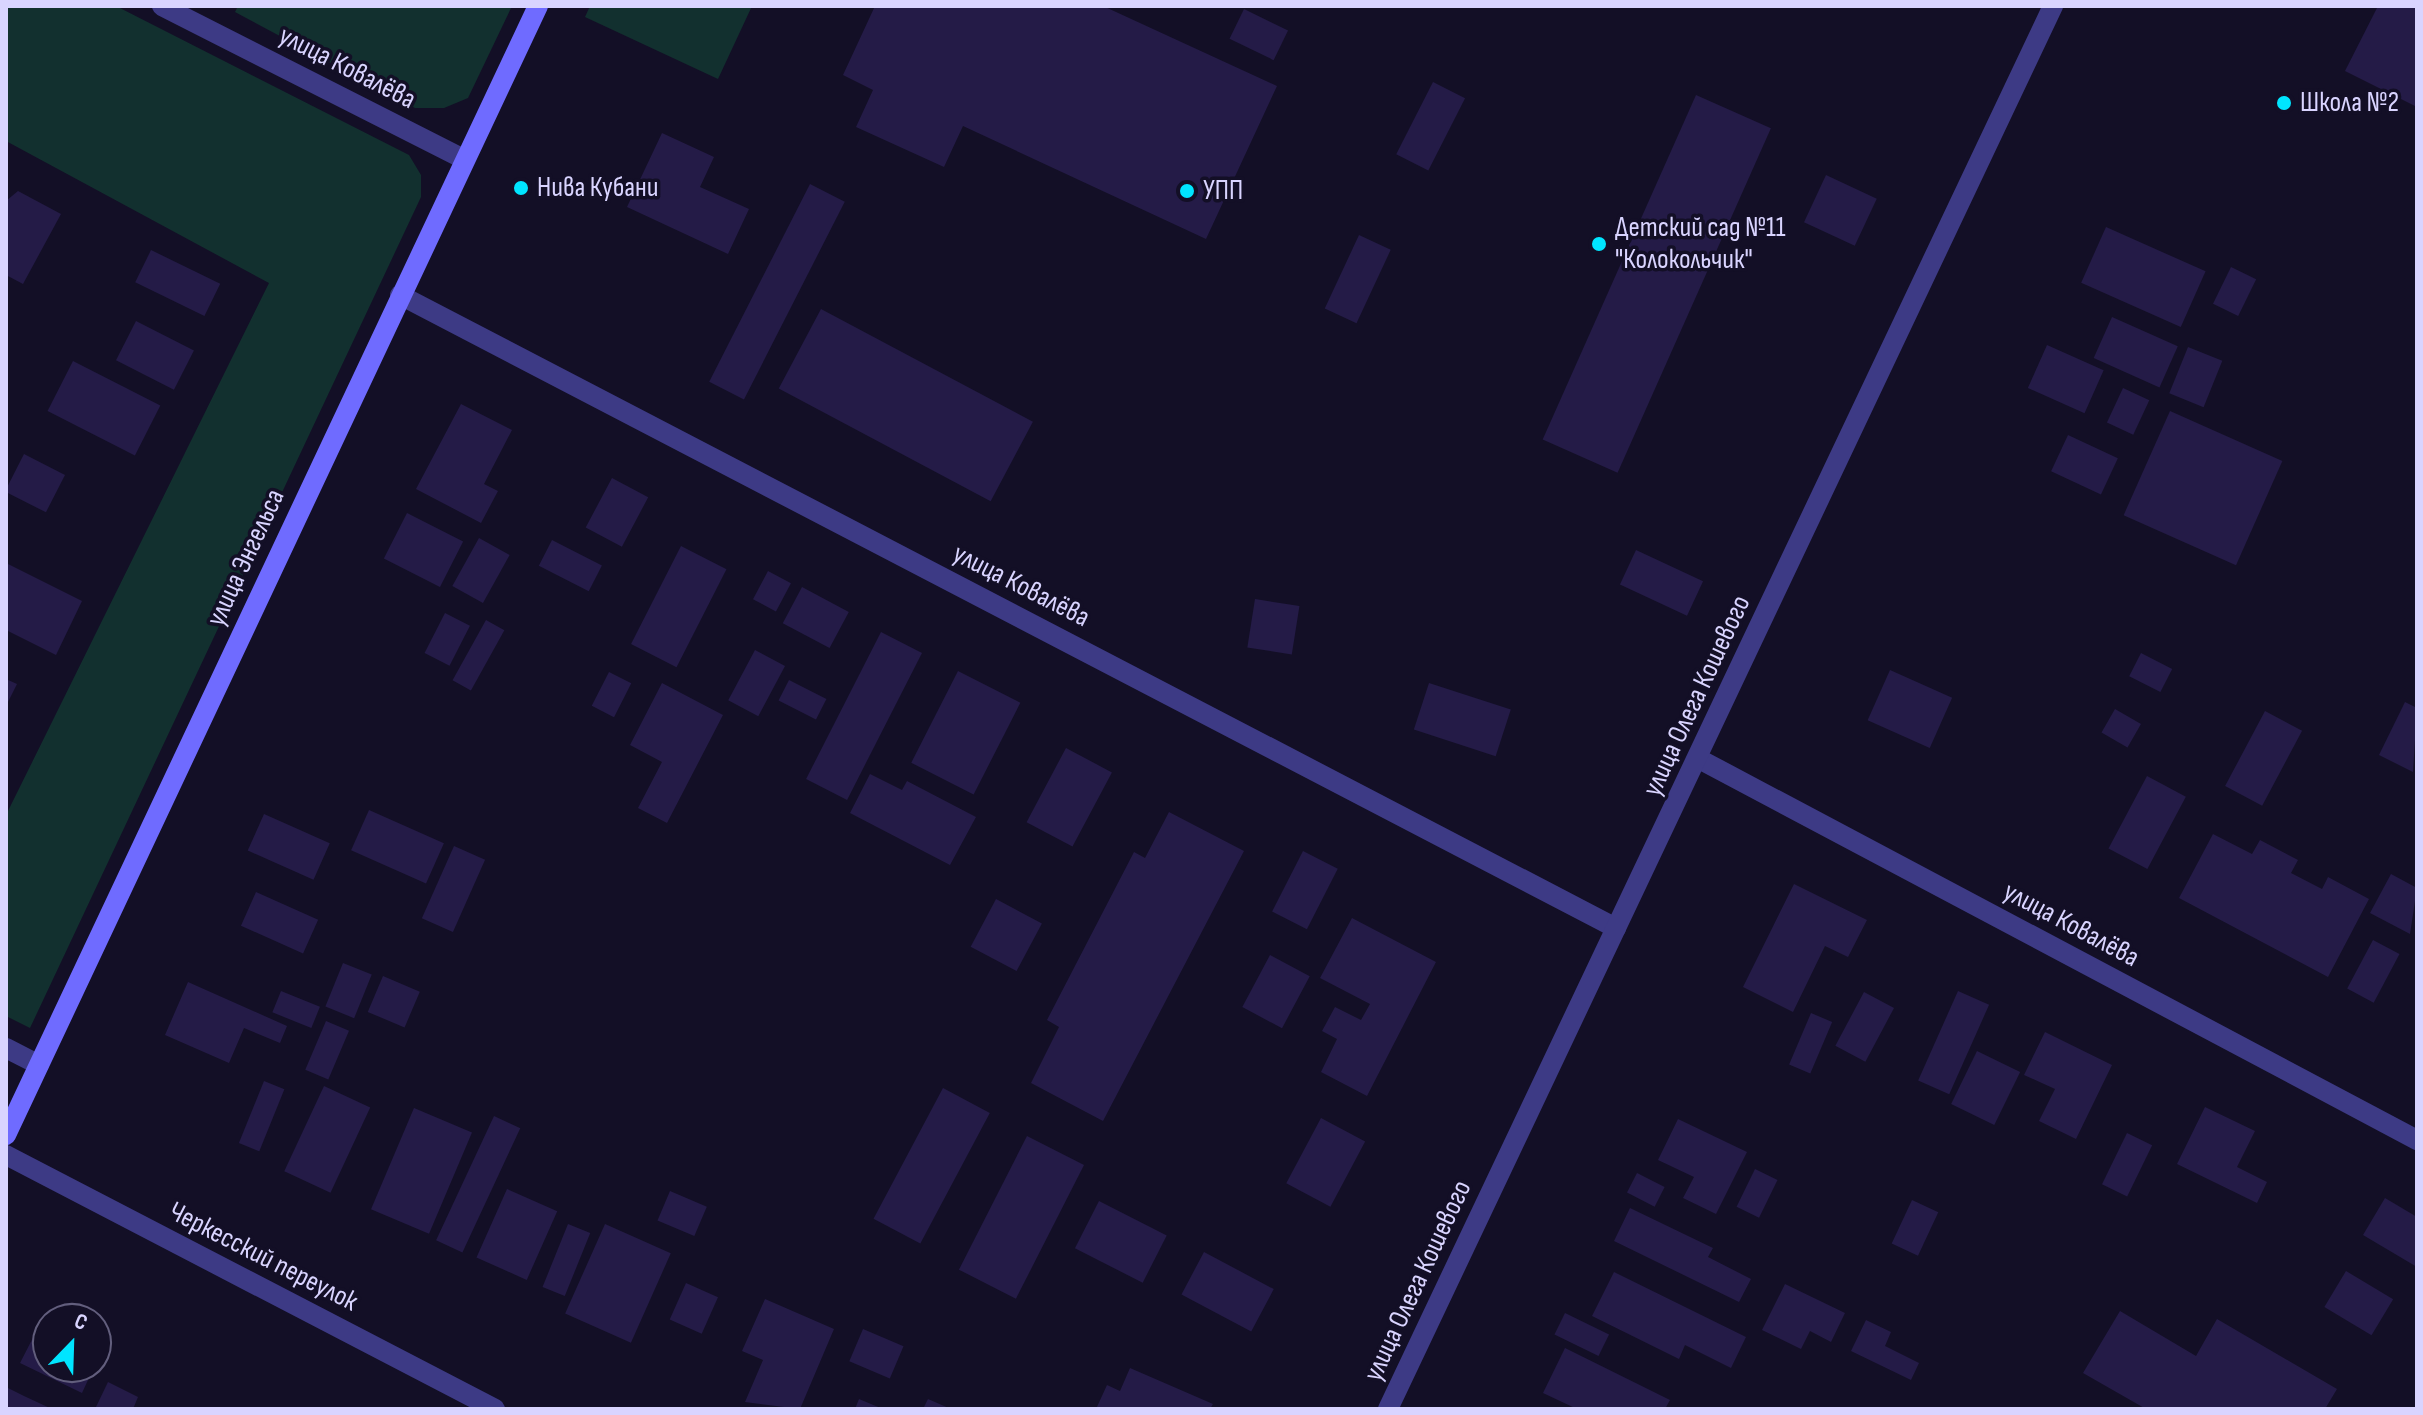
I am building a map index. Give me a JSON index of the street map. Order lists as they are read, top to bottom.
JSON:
{
  "streets": {
    "street": [
      "улица Ковалёва",
      "улица Энгельса",
      "улица Олега Кошевого",
      "Черкесский переулок"
    ]
  },
  "crossings": [
    ["улица Ковалёва", "улица Энгельса"],
    ["улица Ковалёва", "улица Олега Кошевого"]
  ],
  "places": [
    "Школа №2",
    "Нива Кубани",
    "УПП",
    "Детский сад №11 \"Колокольчик\""
  ],
  "north": "top right"
}
